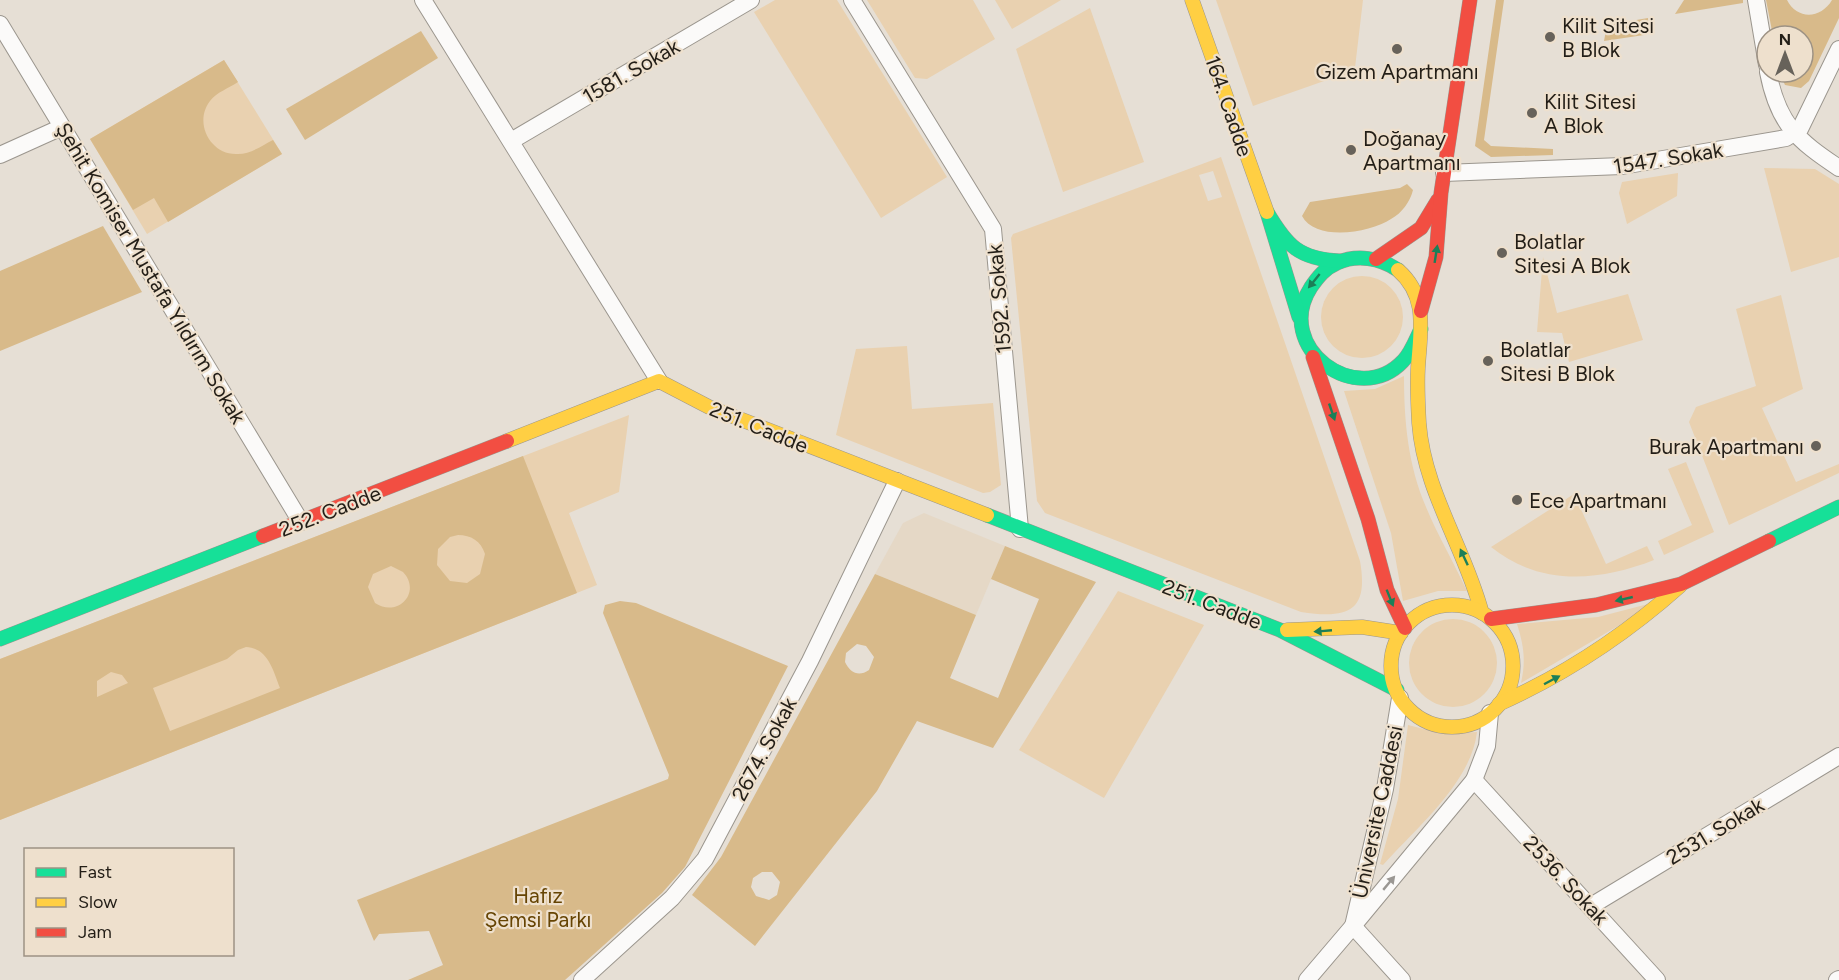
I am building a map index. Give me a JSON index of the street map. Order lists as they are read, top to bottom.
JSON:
{
  "streets": {
    "main road": ["164. Cadde", "251. Cadde", "252. Cadde"],
    "street": [
      "1581. Sokak",
      "1547. Sokak",
      "Şehit Komiser Mustafa Yıldırım Sokak",
      "1592. Sokak",
      "2674. Sokak",
      "Üniversite Caddesi",
      "2531. Sokak",
      "2536. Sokak"
    ]
  },
  "crossings": [
    ["Şehit Komiser Mustafa Yıldırım Sokak", "252. Cadde"],
    ["1592. Sokak", "251. Cadde"],
    ["251. Cadde", "252. Cadde"],
    ["251. Cadde", "2674. Sokak"],
    ["251. Cadde", "Üniversite Caddesi"],
    ["Üniversite Caddesi", "2536. Sokak"],
    ["2531. Sokak", "2536. Sokak"]
  ],
  "parks": ["Hafız Şemsi Parkı"],
  "places": [
    "Kilit Sitesi B Blok",
    "Gizem Apartmanı",
    "Kilit Sitesi A Blok",
    "Doğanay Apartmanı",
    "Bolatlar Sitesi A Blok",
    "Bolatlar Sitesi B Blok",
    "Burak Apartmanı",
    "Ece Apartmanı"
  ],
  "legend": ["Fast", "Slow", "Jam"],
  "north": "top"
}
